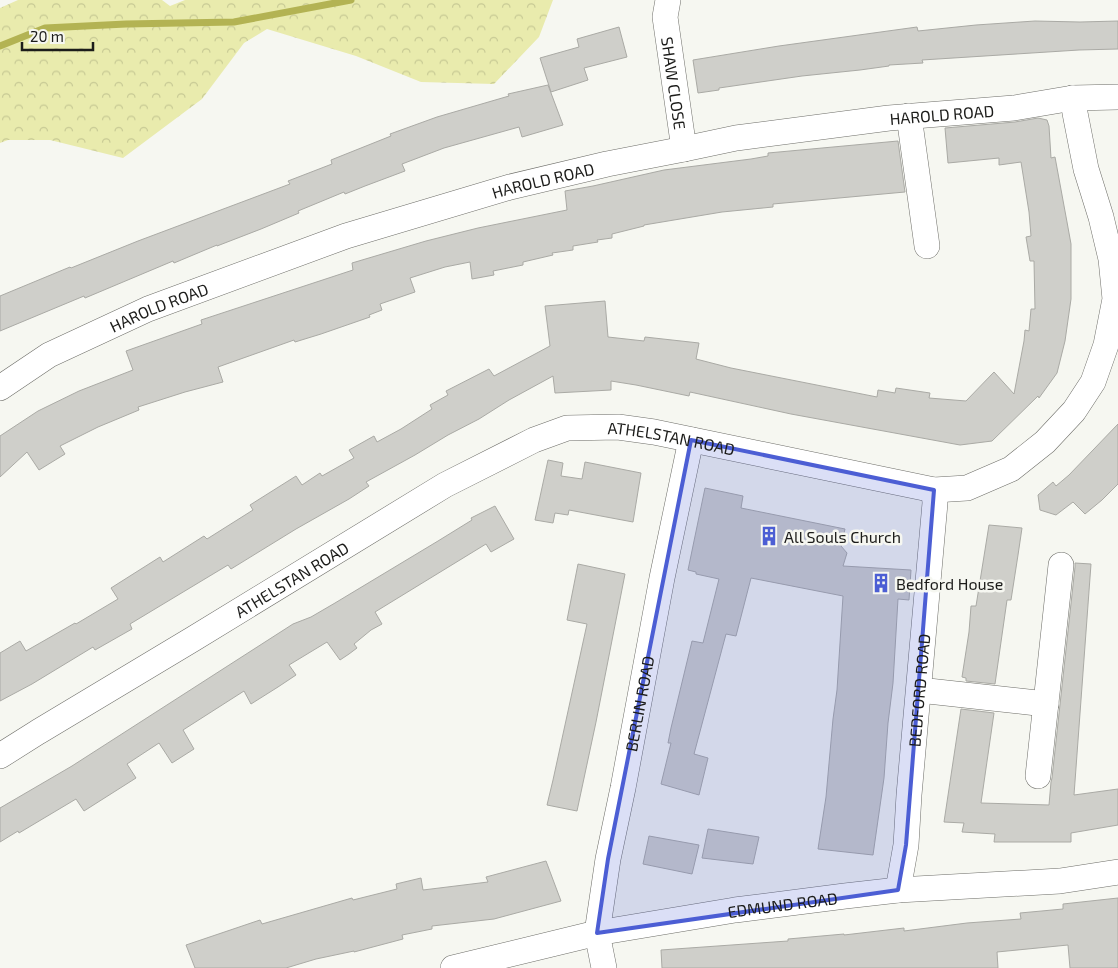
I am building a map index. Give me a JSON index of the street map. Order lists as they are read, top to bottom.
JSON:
{
  "streets": {
    "street": [
      "SHAW CLOSE",
      "HAROLD ROAD",
      "ATHELSTAN ROAD",
      "BEDFORD ROAD",
      "BERLIN ROAD",
      "EDMUND ROAD"
    ]
  },
  "crossings": [
    ["SHAW CLOSE", "HAROLD ROAD"],
    ["HAROLD ROAD", "ATHELSTAN ROAD"],
    ["ATHELSTAN ROAD", "BEDFORD ROAD"],
    ["ATHELSTAN ROAD", "BERLIN ROAD"],
    ["BEDFORD ROAD", "EDMUND ROAD"],
    ["BERLIN ROAD", "EDMUND ROAD"]
  ],
  "places": {
    "building": ["All Souls Church", "Bedford House"]
  },
  "scale_bar": "20 m"
}
